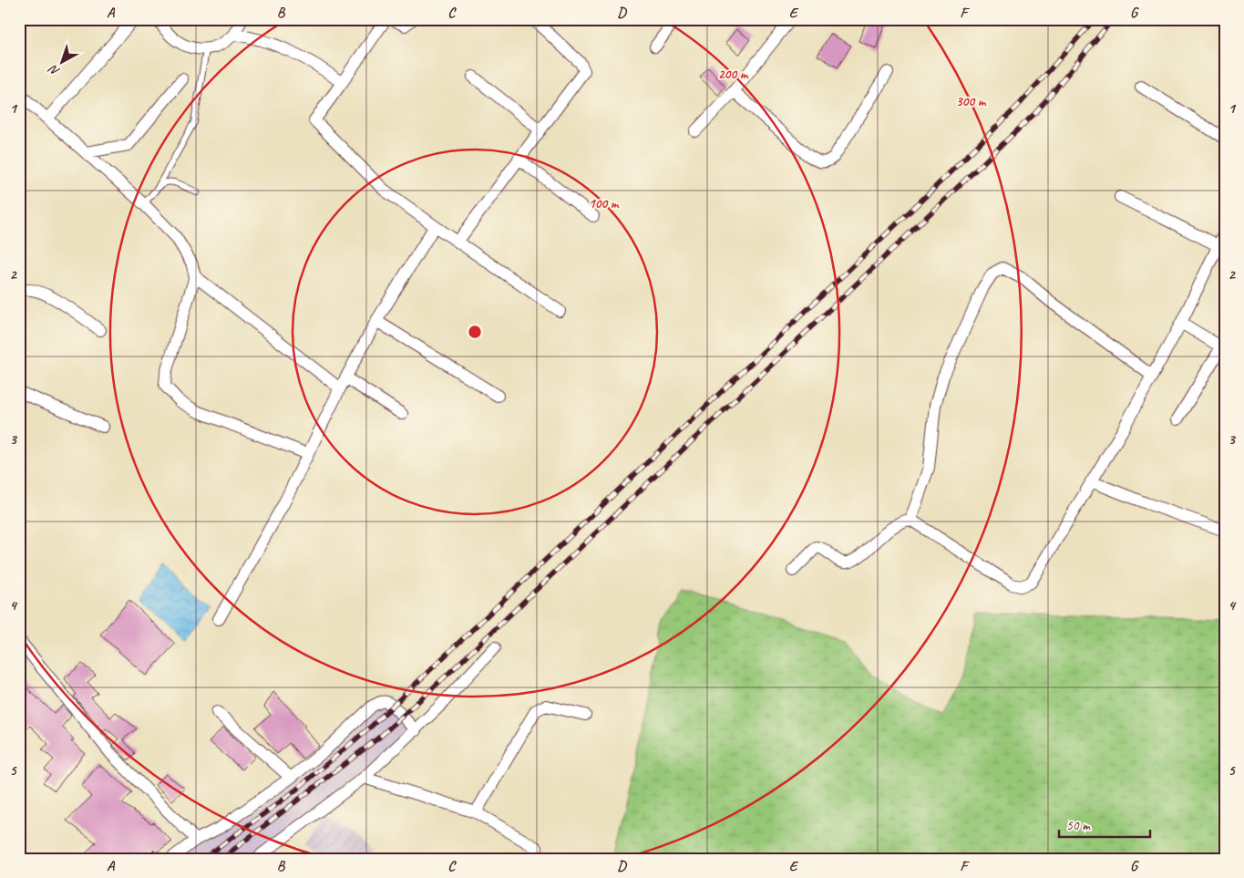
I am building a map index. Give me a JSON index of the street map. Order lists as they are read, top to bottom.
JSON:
{
  "scale_bar": "50 m",
  "north": "bottom left",
  "grid": {
    "columns": [
      "A",
      "B",
      "C",
      "D",
      "E",
      "F",
      "G"
    ],
    "rows": [
      "1",
      "2",
      "3",
      "4",
      "5"
    ]
  },
  "rings": ["200 m", "300 m", "100 m"]
}
